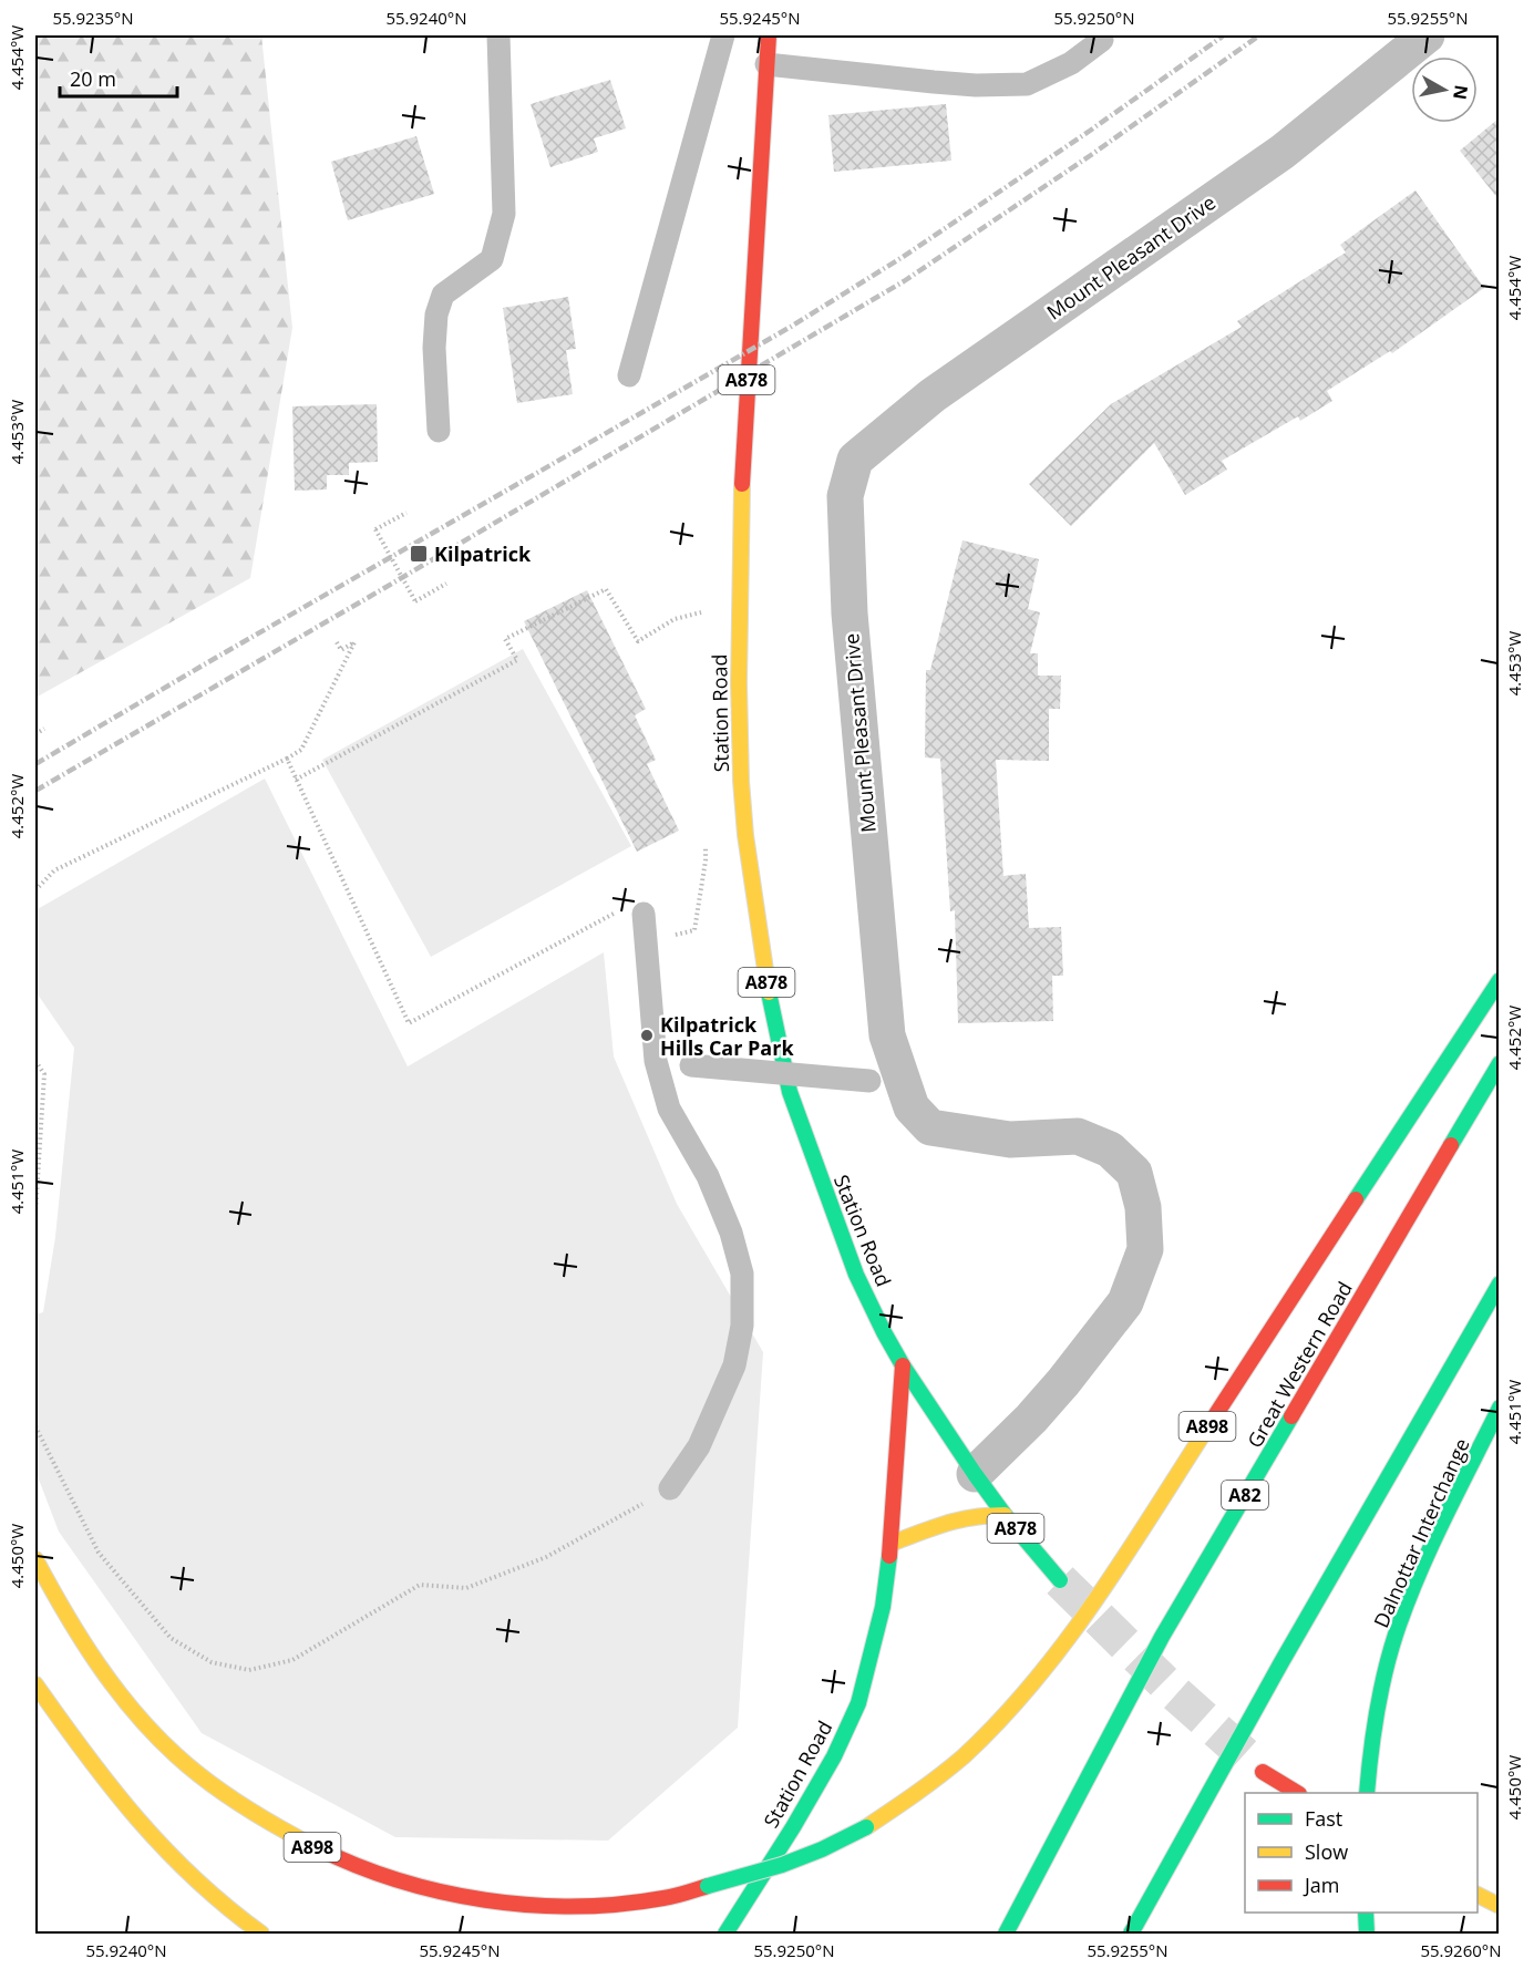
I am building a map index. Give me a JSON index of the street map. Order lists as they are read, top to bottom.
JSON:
{
  "streets": {
    "main road": [
      "A878",
      "Station Road",
      "Great Western Road",
      "A898",
      "A82",
      "Dalnottar Interchange"
    ],
    "street": ["Mount Pleasant Drive"]
  },
  "crossings": [
    ["Mount Pleasant Drive", "Station Road"]
  ],
  "places": {
    "transit": ["Kilpatrick"],
    "other": ["Kilpatrick Hills Car Park"]
  },
  "legend": ["Fast", "Slow", "Jam"],
  "scale_bar": "20 m",
  "north": "right",
  "coordinates": [
    "55.9235°N",
    "55.9240°N",
    "55.9245°N",
    "55.9250°N",
    "55.9255°N",
    "4.454°W",
    "4.453°W",
    "4.452°W",
    "4.451°W",
    "4.450°W",
    "55.9260°N"
  ]
}
